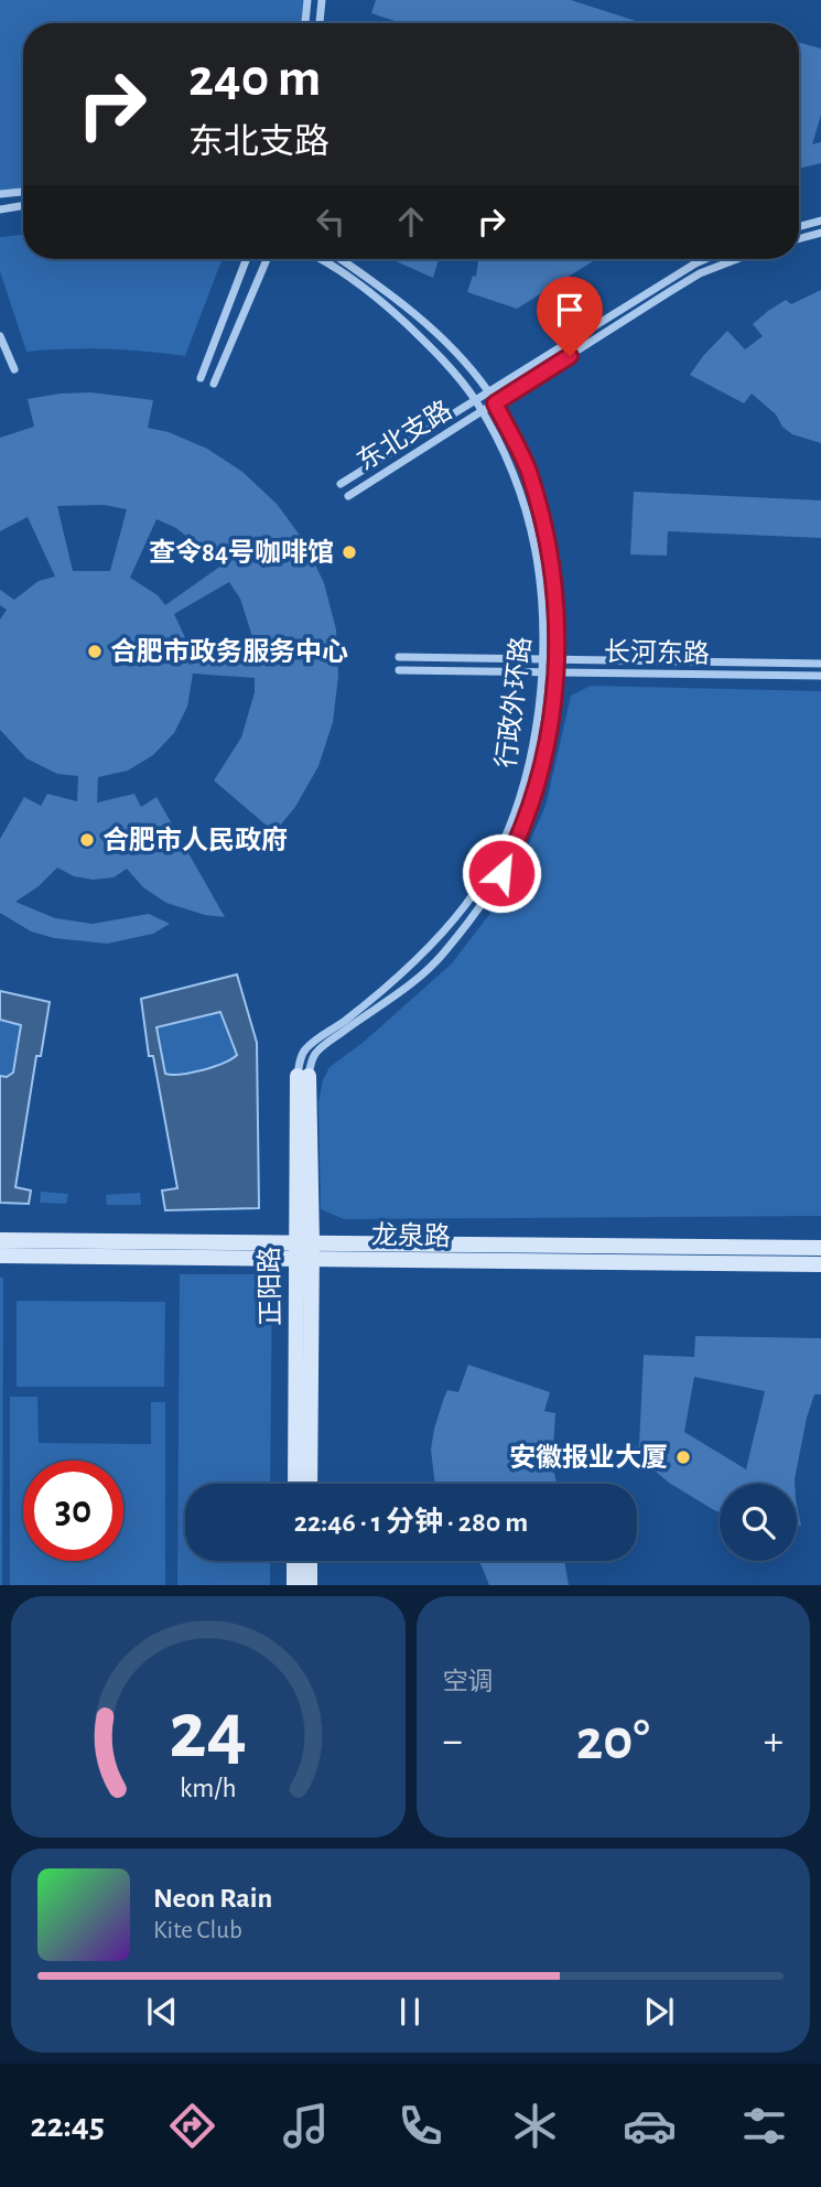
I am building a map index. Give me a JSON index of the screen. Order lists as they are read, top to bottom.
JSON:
{
  "streets": {
    "street": [
      "东北支路",
      "长河东路",
      "行政外环路",
      "龙泉路",
      "正阳路"
    ]
  },
  "crossings": [
    ["东北支路", "行政外环路"],
    ["长河东路", "行政外环路"],
    ["行政外环路", "正阳路"],
    ["龙泉路", "正阳路"]
  ],
  "places": [
    "查令84号咖啡馆",
    "合肥市政务服务中心",
    "合肥市人民政府",
    "安徽报业大厦"
  ],
  "page": {
    "turn": ["240 m", "东北支路"],
    "limit": "30",
    "trip": "22:46 · 1 分钟 · 280 m",
    "tile": "空调",
    "heat": ["−", "20°", "+"],
    "song": ["Neon Rain", "Kite Club"],
    "tabs": "22:45",
    "gauge": ["24", "km/h"]
  }
}
